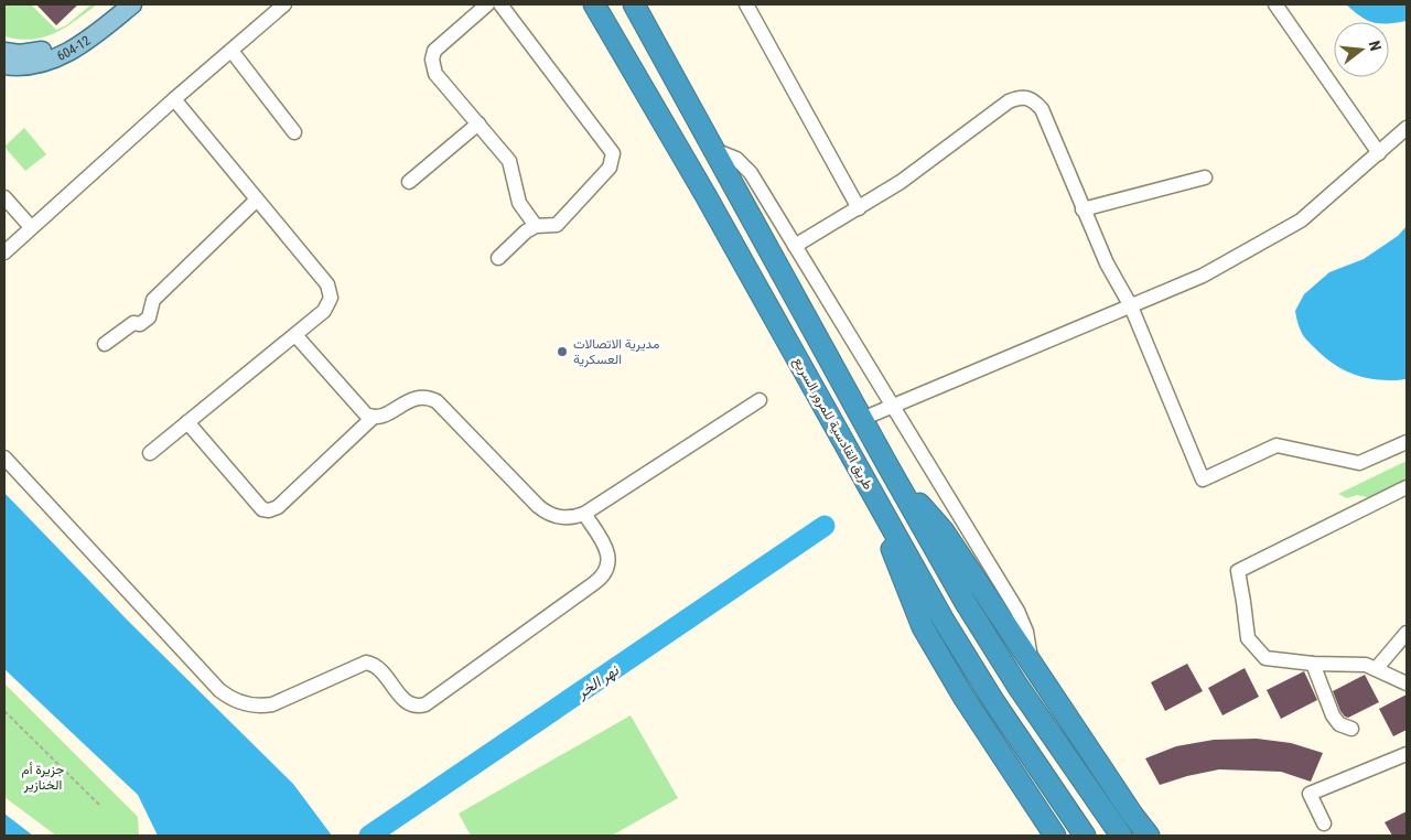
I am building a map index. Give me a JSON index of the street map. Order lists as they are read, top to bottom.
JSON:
{
  "streets": {
    "highway": ["طريق القادسية للمرور السريع"],
    "main road": ["604-12"]
  },
  "water": ["نهر الخر"],
  "parks": ["جزيرة أم الخنازير"],
  "places": ["مديرية الاتصالات العسكرية"],
  "north": "right"
}
